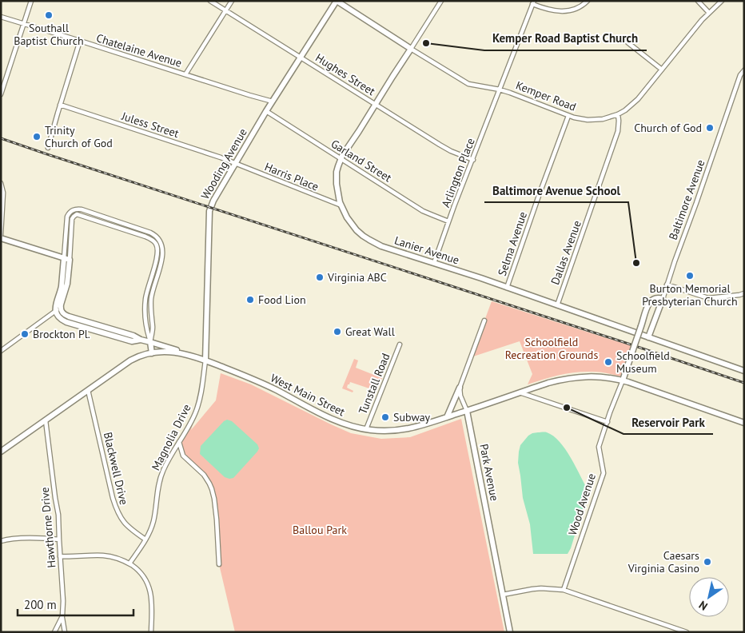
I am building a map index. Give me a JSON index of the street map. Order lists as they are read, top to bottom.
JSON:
{
  "streets": {
    "street": [
      "Chatelaine Avenue",
      "Hughes Street",
      "Kemper Road",
      "Juless Street",
      "Garland Street",
      "Wooding Avenue",
      "Arlington Place",
      "Harris Place",
      "Baltimore Avenue",
      "Selma Avenue",
      "Lanier Avenue",
      "Dallas Avenue",
      "Tunstall Road",
      "West Main Street",
      "Magnolia Drive",
      "Blackwell Drive",
      "Park Avenue",
      "Wood Avenue",
      "Hawthorne Drive"
    ]
  },
  "crossings": [
    ["Chatelaine Avenue", "Wooding Avenue"],
    ["Hughes Street", "Wooding Avenue"],
    ["Hughes Street", "Arlington Place"],
    ["Hughes Street", "Lanier Avenue"],
    ["Kemper Road", "Wooding Avenue"],
    ["Kemper Road", "Arlington Place"],
    ["Kemper Road", "Selma Avenue"],
    ["Kemper Road", "Lanier Avenue"],
    ["Kemper Road", "Dallas Avenue"],
    ["Juless Street", "Wooding Avenue"],
    ["Juless Street", "Harris Place"],
    ["Garland Street", "Wooding Avenue"],
    ["Garland Street", "Arlington Place"],
    ["Garland Street", "Lanier Avenue"],
    ["Wooding Avenue", "Harris Place"],
    ["Wooding Avenue", "West Main Street"],
    ["Wooding Avenue", "Magnolia Drive"],
    ["Arlington Place", "Lanier Avenue"],
    ["Harris Place", "Lanier Avenue"],
    ["Baltimore Avenue", "Lanier Avenue"],
    ["Baltimore Avenue", "Wood Avenue"],
    ["Selma Avenue", "Lanier Avenue"],
    ["Lanier Avenue", "Dallas Avenue"],
    ["Tunstall Road", "West Main Street"],
    ["West Main Street", "Magnolia Drive"],
    ["West Main Street", "Blackwell Drive"],
    ["West Main Street", "Park Avenue"],
    ["West Main Street", "Wood Avenue"],
    ["West Main Street", "Hawthorne Drive"],
    ["Magnolia Drive", "Blackwell Drive"]
  ],
  "parks": ["Schoolfield Recreation Grounds", "Ballou Park"],
  "places": [
    "Southall Baptist Church",
    "Kemper Road Baptist Church",
    "Church of God",
    "Trinity Church of God",
    "Baltimore Avenue School",
    "Burton Memorial Presbyterian Church",
    "Virginia ABC",
    "Food Lion",
    "Great Wall",
    "Brockton Pl.",
    "Schoolfield Museum",
    "Reservoir Park",
    "Subway",
    "Caesars Virginia Casino"
  ],
  "scale_bar": "200 m",
  "north": "bottom left"
}
